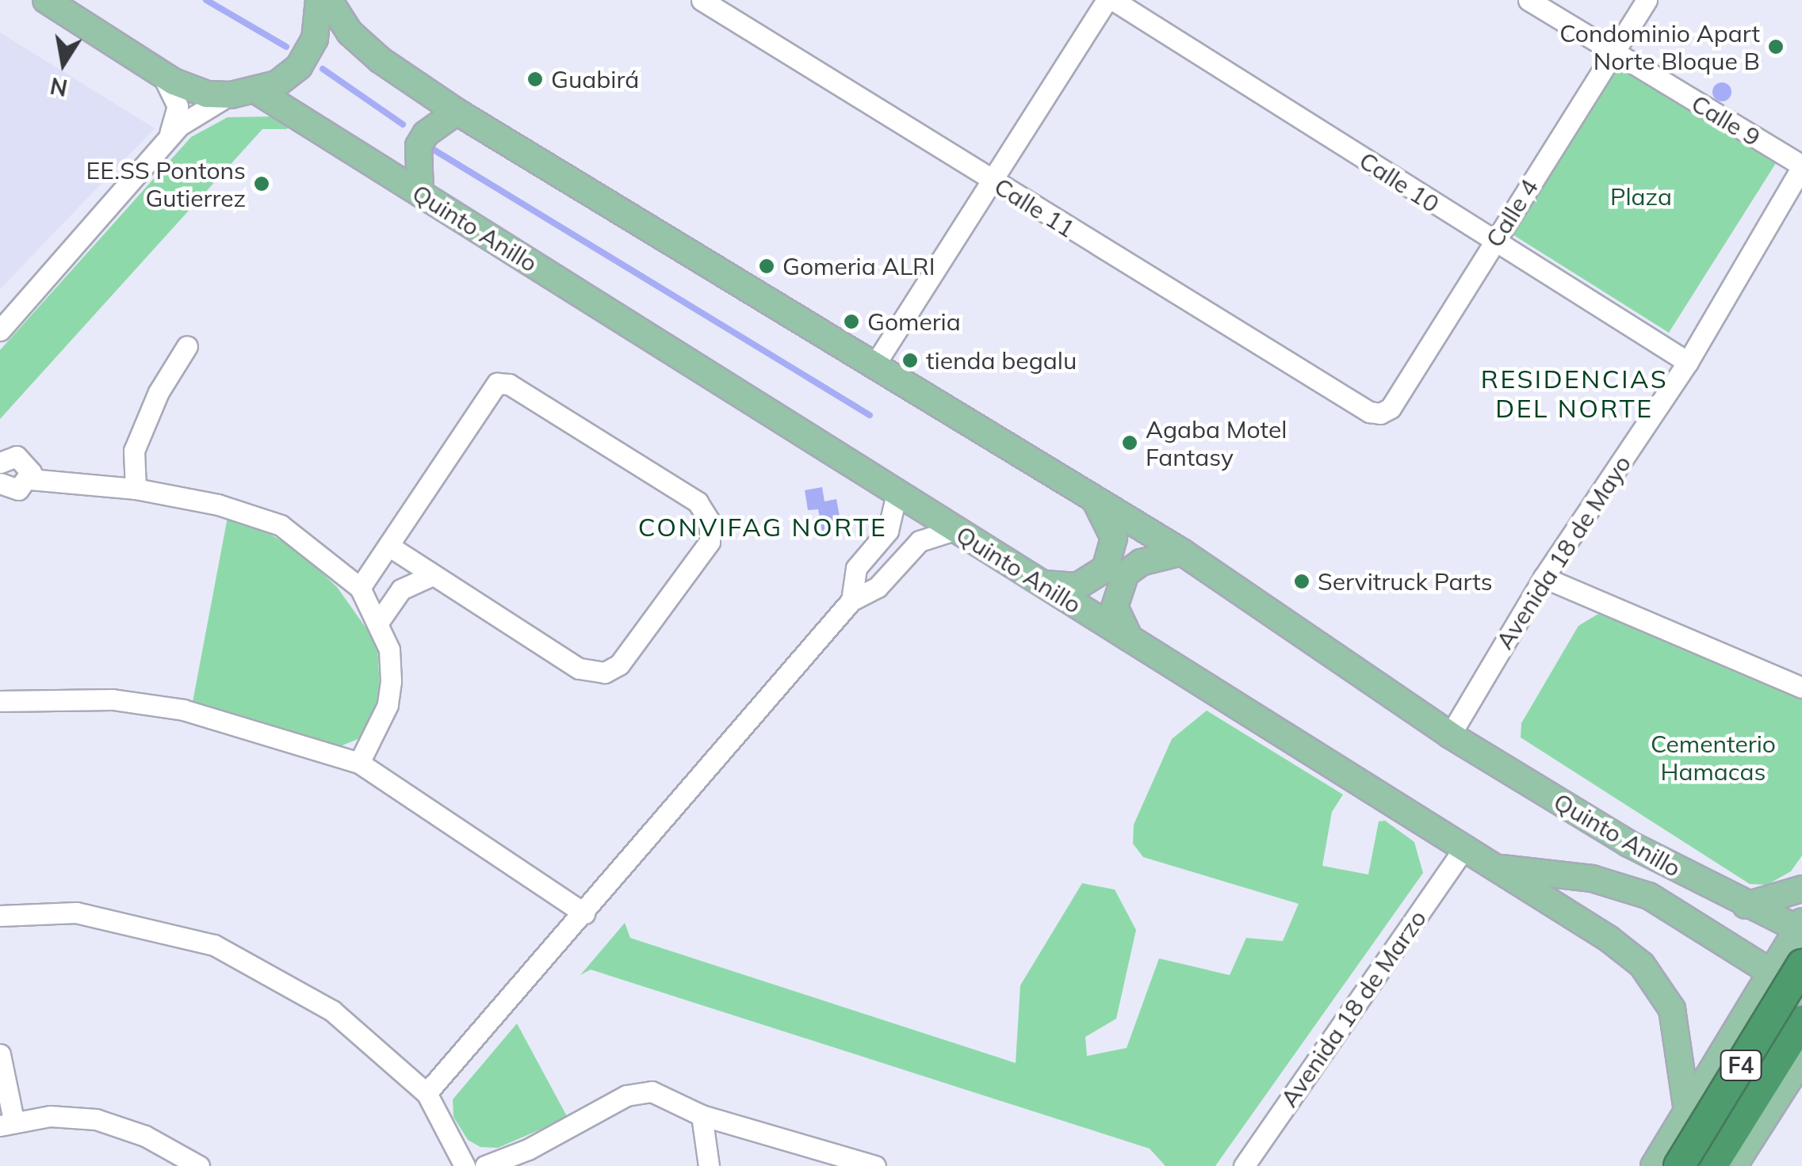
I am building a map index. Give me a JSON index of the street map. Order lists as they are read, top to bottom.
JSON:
{
  "streets": {
    "highway": ["F4"],
    "main road": ["Quinto Anillo"],
    "street": [
      "Calle 9",
      "Calle 10",
      "Calle 11",
      "Calle 4",
      "Avenida 18 de Mayo",
      "Avenida 18 de Marzo"
    ]
  },
  "crossings": [
    ["Calle 9", "Calle 4"],
    ["Calle 9", "Avenida 18 de Mayo"],
    ["Calle 10", "Calle 4"],
    ["Calle 10", "Avenida 18 de Mayo"],
    ["Calle 11", "Calle 4"],
    ["Quinto Anillo", "Avenida 18 de Mayo"],
    ["Quinto Anillo", "Avenida 18 de Marzo"]
  ],
  "districts": ["RESIDENCIAS DEL NORTE", "CONVIFAG NORTE"],
  "parks": ["Plaza", "Cementerio Hamacas"],
  "places": [
    "Condominio Apart Norte Bloque B",
    "Guabirá",
    "EE.SS Pontons Gutierrez",
    "Gomeria ALRI",
    "Gomeria",
    "tienda begalu",
    "Agaba Motel Fantasy",
    "Servitruck Parts"
  ],
  "north": "bottom"
}
